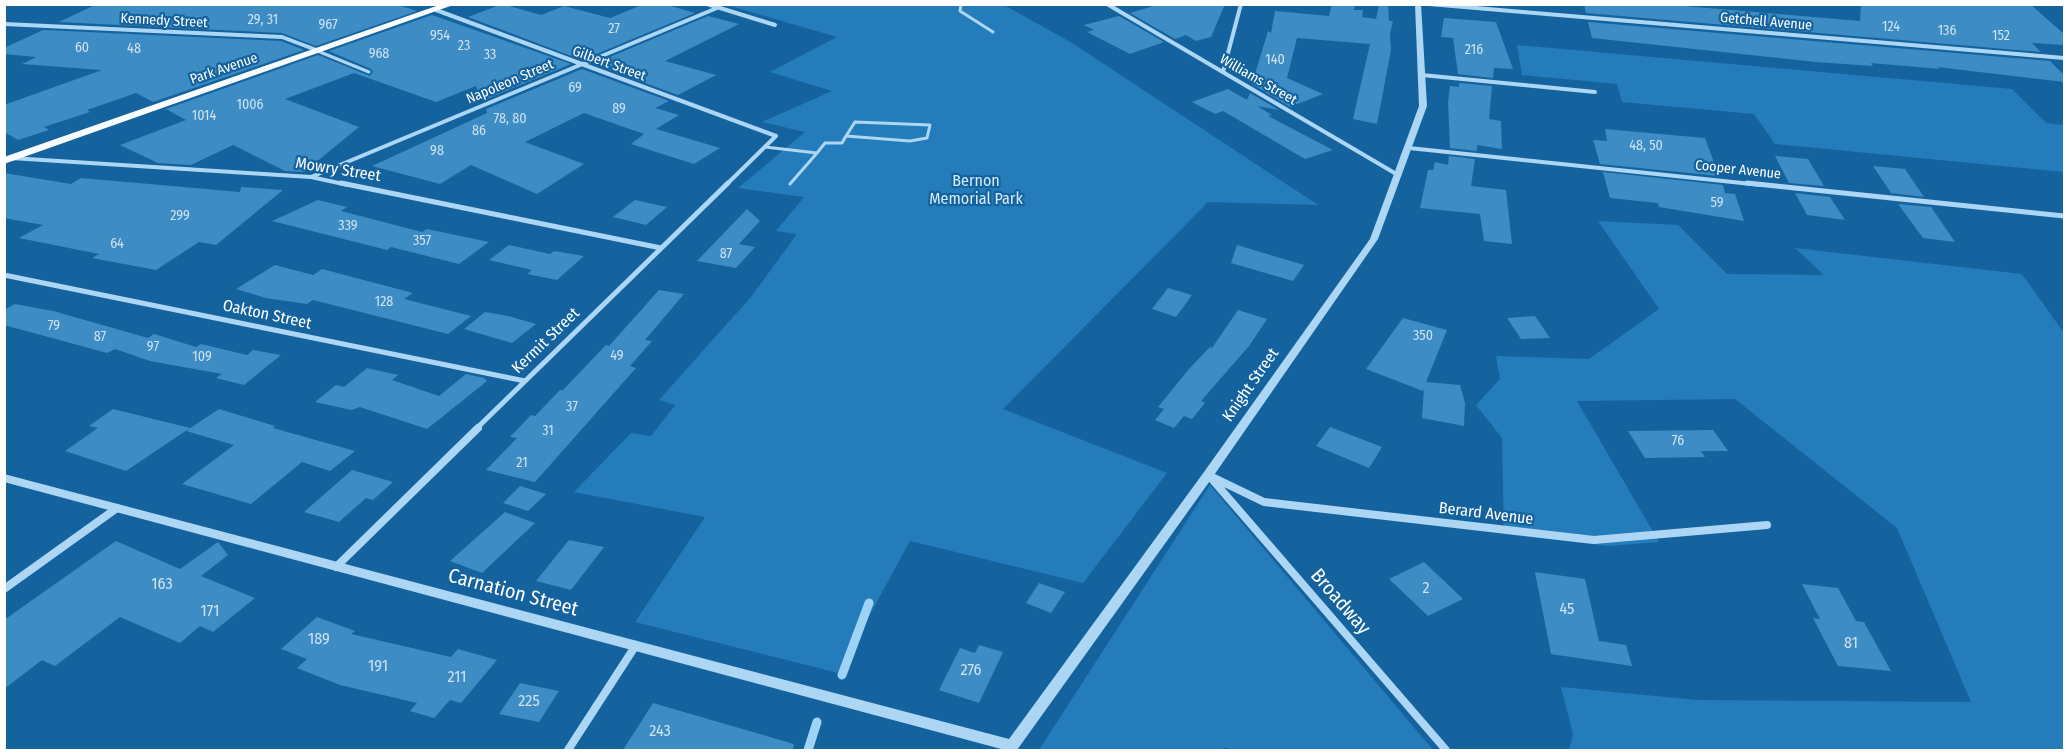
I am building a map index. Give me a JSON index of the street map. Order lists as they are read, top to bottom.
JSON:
{
  "streets": {
    "main road": ["Park Avenue"],
    "street": [
      "Kennedy Street",
      "Getchell Avenue",
      "Gilbert Street",
      "Williams Street",
      "Napoleon Street",
      "Mowry Street",
      "Cooper Avenue",
      "Oakton Street",
      "Kermit Street",
      "Knight Street",
      "Berard Avenue",
      "Carnation Street",
      "Broadway"
    ]
  },
  "crossings": [
    ["Kennedy Street", "Park Avenue"],
    ["Gilbert Street", "Park Avenue"],
    ["Gilbert Street", "Napoleon Street"],
    ["Gilbert Street", "Kermit Street"],
    ["Park Avenue", "Mowry Street"],
    ["Williams Street", "Knight Street"],
    ["Napoleon Street", "Mowry Street"],
    ["Mowry Street", "Kermit Street"],
    ["Cooper Avenue", "Knight Street"],
    ["Oakton Street", "Kermit Street"],
    ["Kermit Street", "Carnation Street"],
    ["Knight Street", "Berard Avenue"],
    ["Knight Street", "Carnation Street"],
    ["Knight Street", "Broadway"],
    ["Berard Avenue", "Broadway"]
  ],
  "parks": ["Bernon Memorial Park"],
  "house_numbers": [
    "29, 31",
    "967",
    "124",
    "27",
    "136",
    "954",
    "152",
    "23",
    "60",
    "48",
    "216",
    "968",
    "33",
    "140",
    "69",
    "1006",
    "89",
    "1014",
    "78, 80",
    "86",
    "48, 50",
    "98",
    "59",
    "299",
    "339",
    "357",
    "64",
    "87",
    "128",
    "79",
    "350",
    "87",
    "97",
    "49",
    "109",
    "37",
    "31",
    "76",
    "21",
    "163",
    "2",
    "45",
    "171",
    "189",
    "81",
    "191",
    "276",
    "211",
    "225",
    "243"
  ]
}
